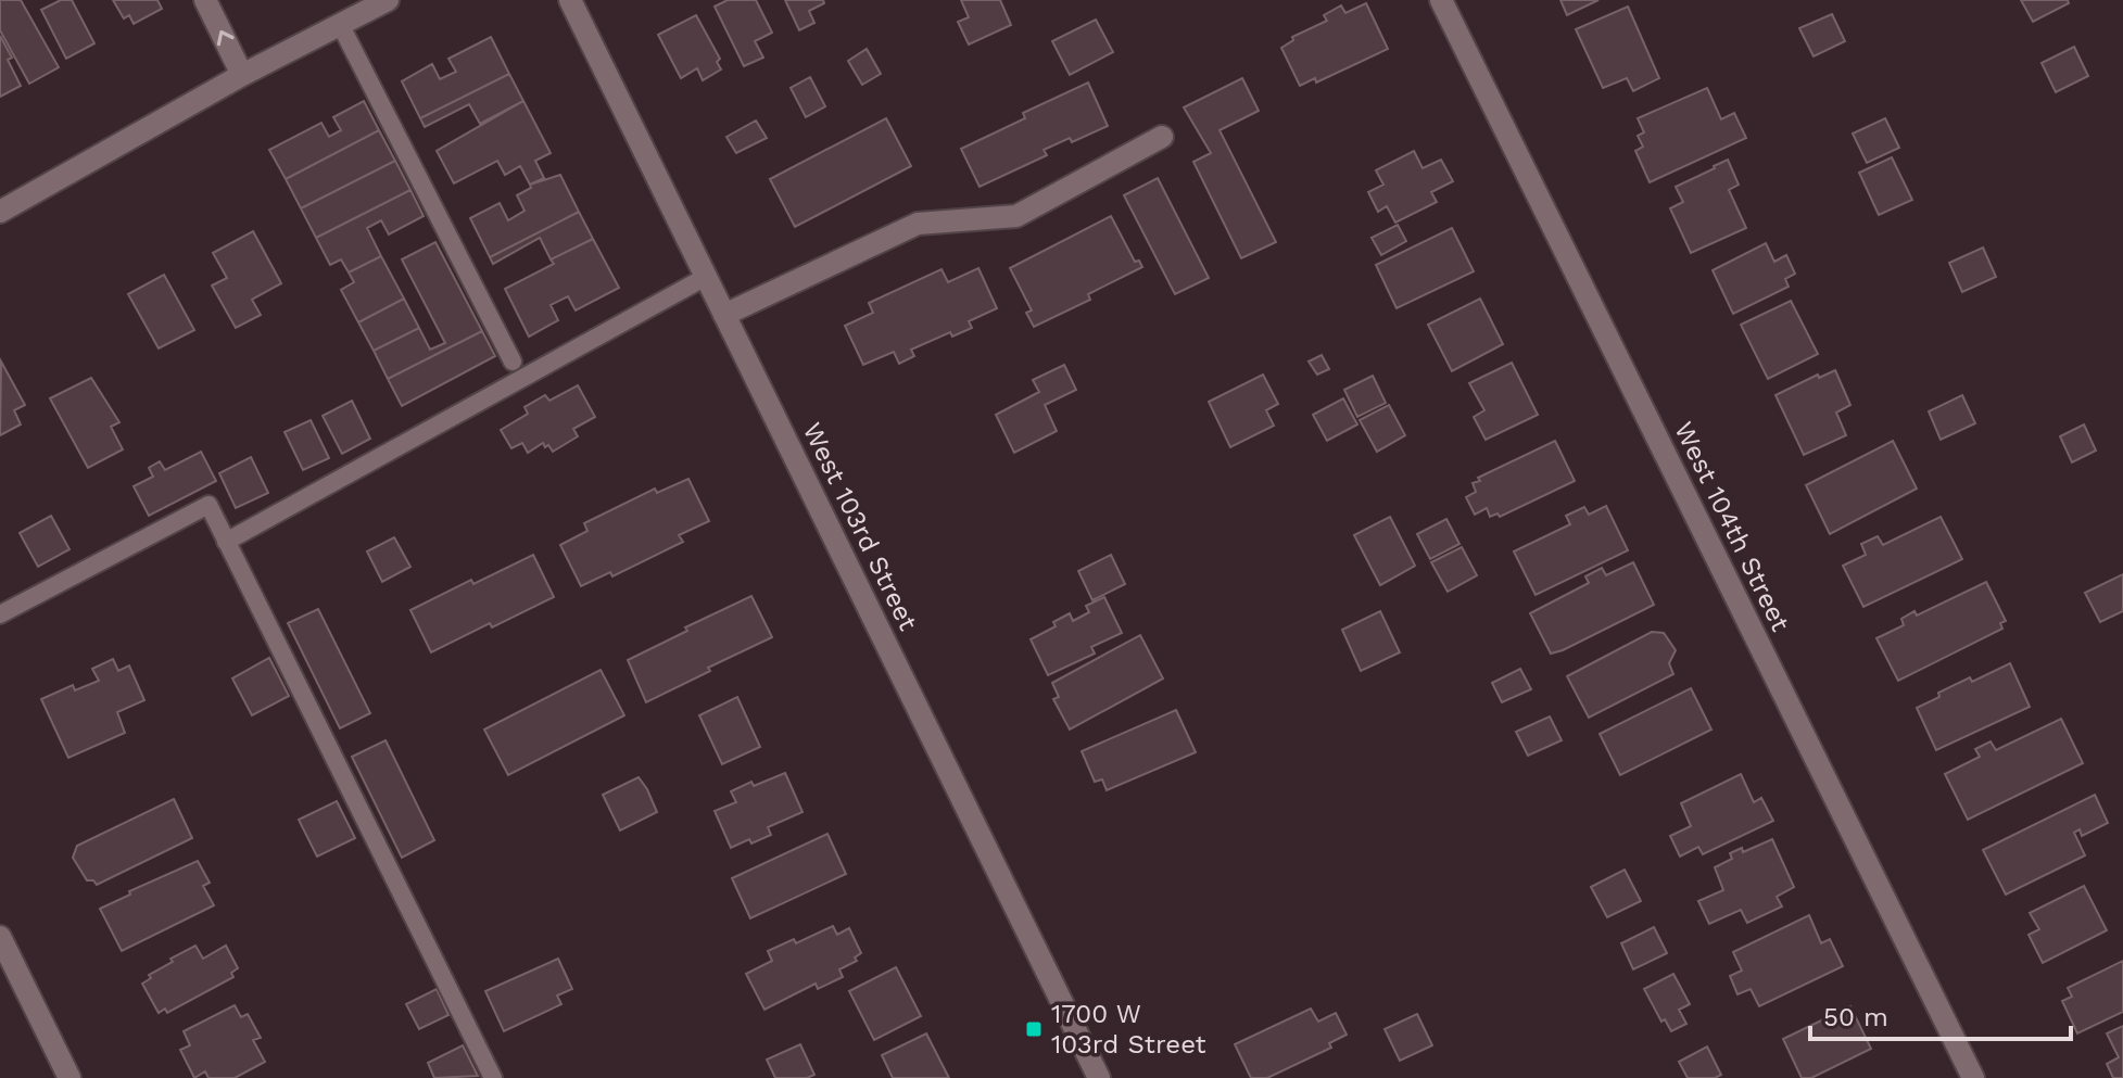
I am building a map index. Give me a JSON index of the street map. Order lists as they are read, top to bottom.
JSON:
{
  "streets": {
    "street": ["West 103rd Street", "West 104th Street"]
  },
  "places": {
    "transit": ["1700 W 103rd Street"]
  },
  "scale_bar": "50 m"
}
